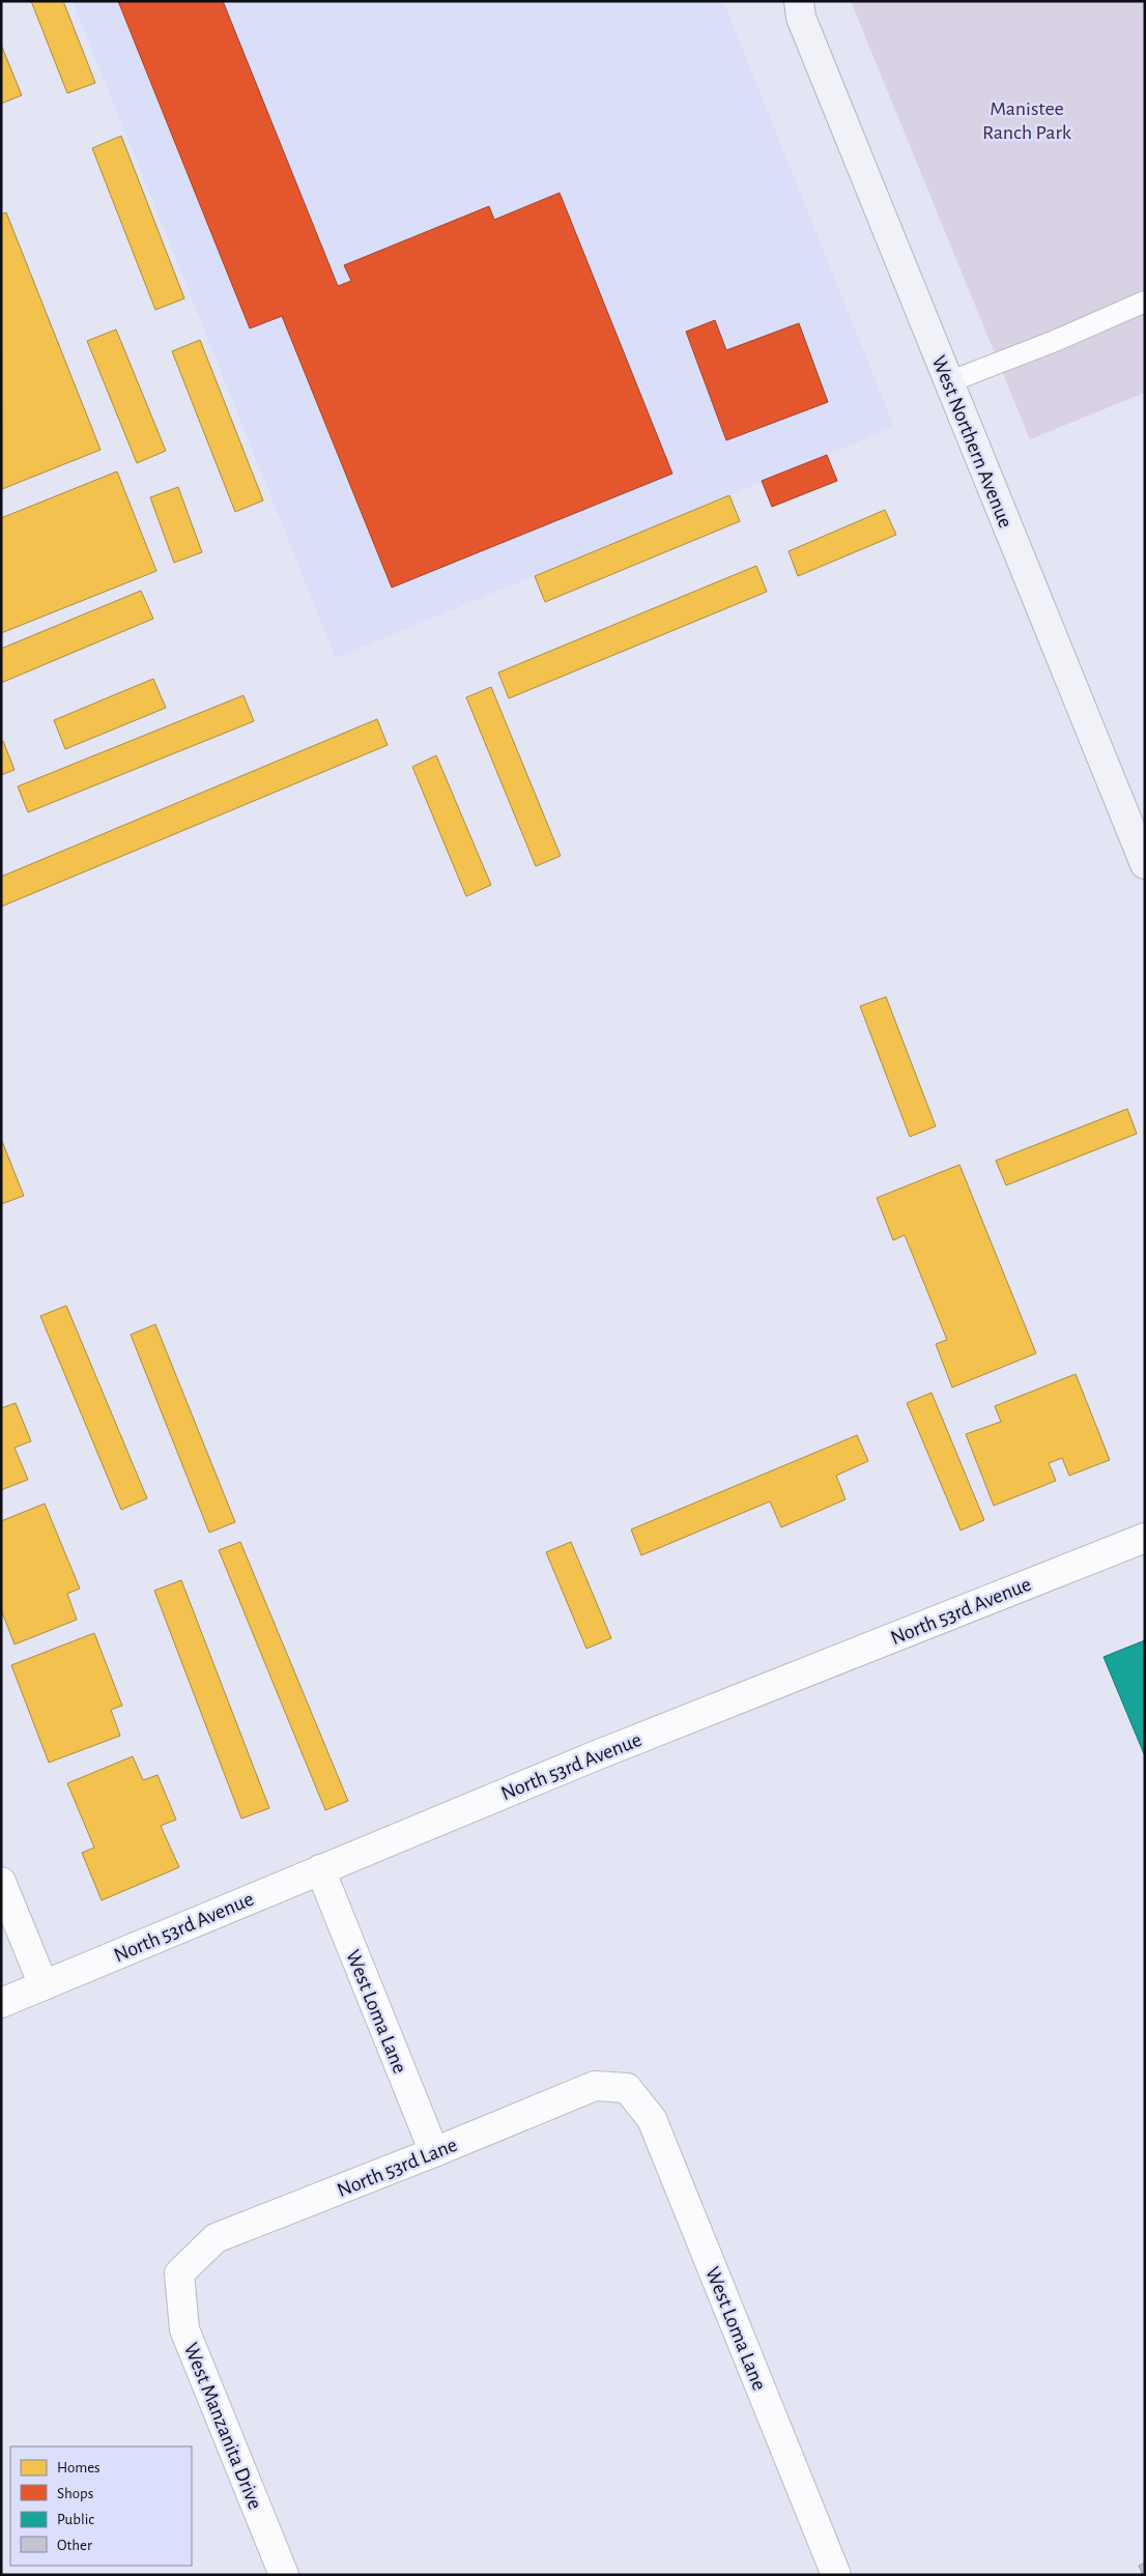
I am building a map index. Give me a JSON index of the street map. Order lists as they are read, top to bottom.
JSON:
{
  "streets": {
    "main road": ["West Northern Avenue"],
    "street": [
      "North 53rd Avenue",
      "West Loma Lane",
      "North 53rd Lane",
      "West Manzanita Drive"
    ]
  },
  "crossings": [
    ["North 53rd Avenue", "West Loma Lane"],
    ["West Loma Lane", "North 53rd Lane"],
    ["North 53rd Lane", "West Manzanita Drive"]
  ],
  "parks": ["Manistee Ranch Park"],
  "legend": [
    "Homes",
    "Shops",
    "Public",
    "Other"
  ]
}
